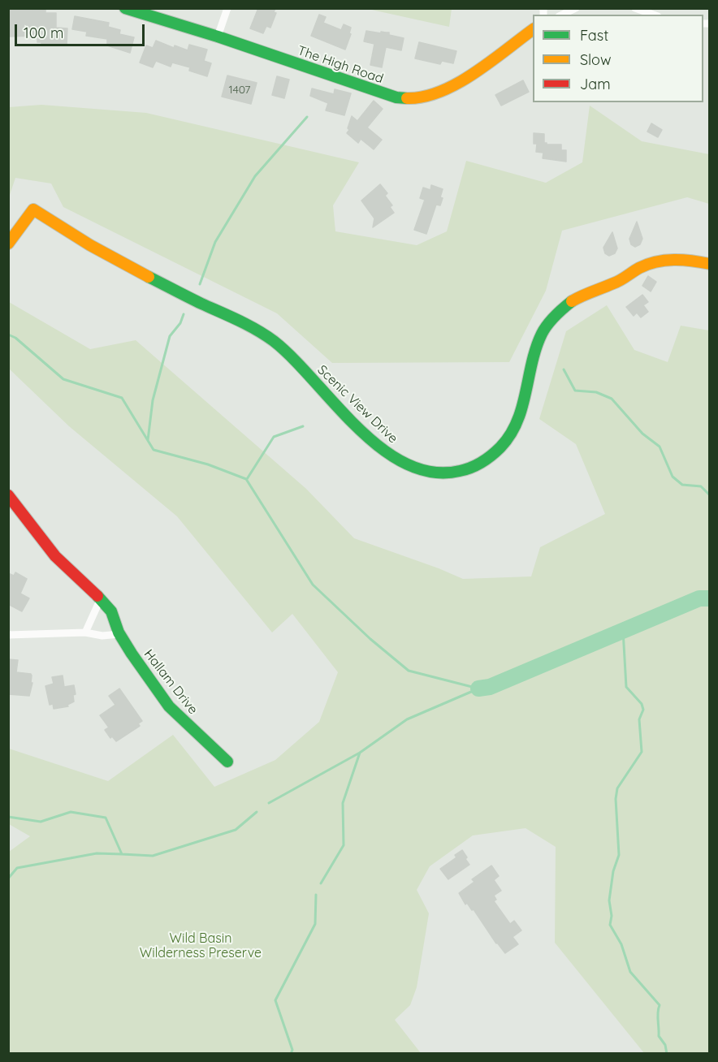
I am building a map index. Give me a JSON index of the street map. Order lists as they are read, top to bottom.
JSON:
{
  "streets": {
    "street": ["The High Road", "Scenic View Drive", "Hallam Drive"]
  },
  "parks": ["Wild Basin Wilderness Preserve"],
  "house_numbers": ["1407"],
  "legend": ["Fast", "Slow", "Jam"],
  "scale_bar": "100 m"
}
